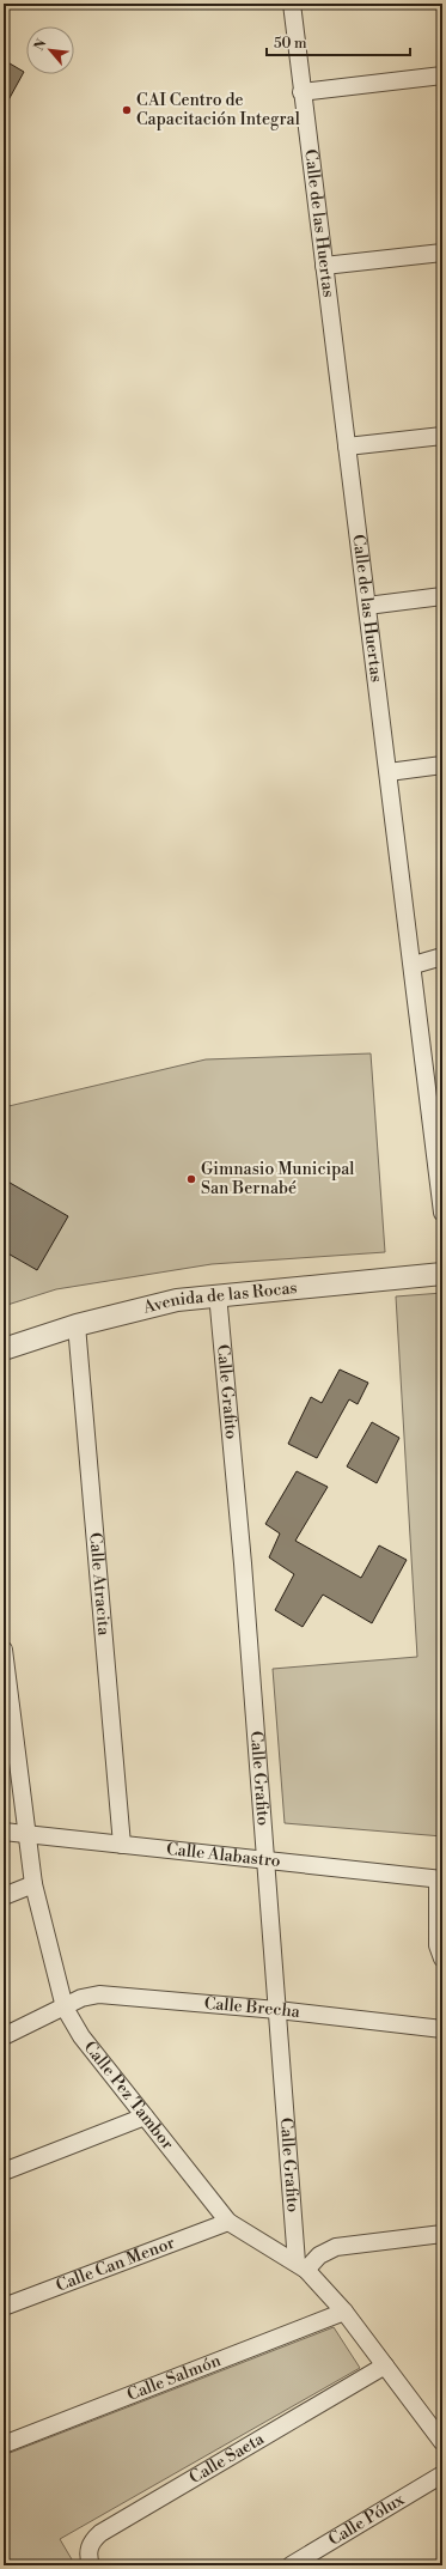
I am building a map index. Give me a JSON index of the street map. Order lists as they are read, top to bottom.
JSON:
{
  "streets": {
    "street": [
      "Calle de las Huertas",
      "Avenida de las Rocas",
      "Calle Grafito",
      "Calle Atracita",
      "Calle Alabastro",
      "Calle Brecha",
      "Calle Pez Tambor",
      "Calle Can Menor",
      "Calle Salmón",
      "Calle Saeta",
      "Calle Pólux"
    ]
  },
  "crossings": [
    ["Avenida de las Rocas", "Calle Grafito"],
    ["Avenida de las Rocas", "Calle Atracita"],
    ["Calle Grafito", "Calle Alabastro"],
    ["Calle Grafito", "Calle Brecha"],
    ["Calle Grafito", "Calle Pez Tambor"],
    ["Calle Atracita", "Calle Alabastro"],
    ["Calle Alabastro", "Calle Pez Tambor"],
    ["Calle Brecha", "Calle Pez Tambor"],
    ["Calle Pez Tambor", "Calle Can Menor"],
    ["Calle Pez Tambor", "Calle Salmón"],
    ["Calle Pez Tambor", "Calle Saeta"]
  ],
  "places": ["CAI Centro de Capacitación Integral", "Gimnasio Municipal San Bernabé"],
  "scale_bar": "50 m",
  "north": "top left"
}
